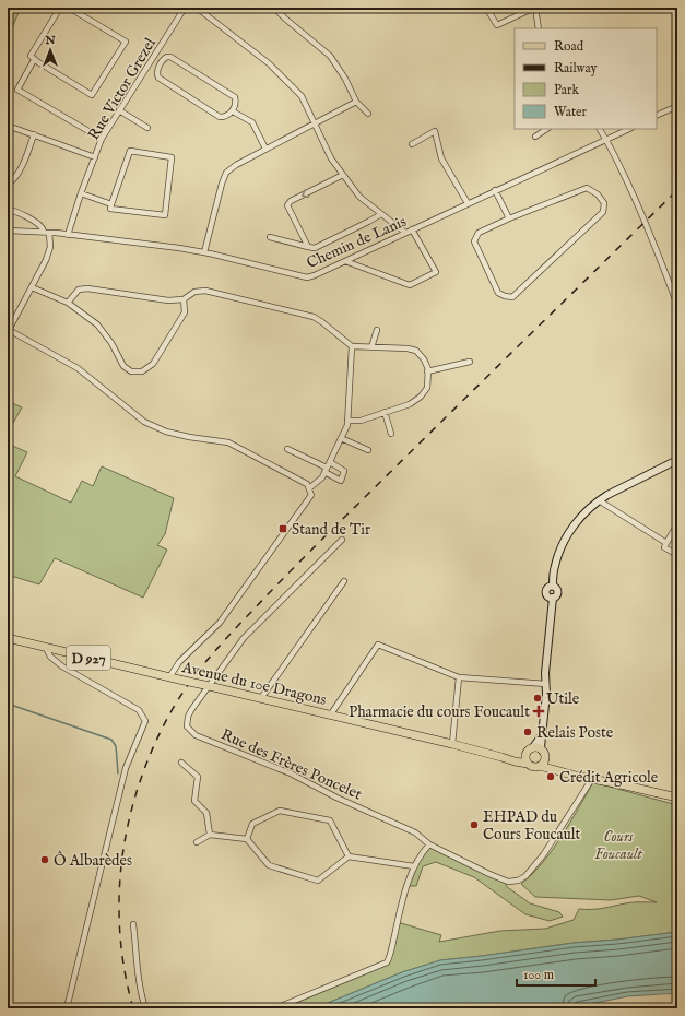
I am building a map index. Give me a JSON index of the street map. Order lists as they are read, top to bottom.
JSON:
{
  "streets": {
    "main road": ["D 927", "Avenue du 10e Dragons"],
    "street": ["Rue Victor Grezel", "Chemin de Lanis", "Rue des Frères Poncelet"]
  },
  "crossings": [
    ["Rue Victor Grezel", "Chemin de Lanis"],
    ["D 927", "Avenue du 10e Dragons"],
    ["Avenue du 10e Dragons", "Rue des Frères Poncelet"]
  ],
  "parks": ["Cours Foucault"],
  "places": {
    "transit": ["Stand de Tir"],
    "other": [
      "Utile",
      "Relais Poste",
      "Crédit Agricole",
      "EHPAD du Cours Foucault",
      "Ô Albarèdes"
    ],
    "health": ["Pharmacie du cours Foucault"]
  },
  "legend": [
    "Road",
    "Railway",
    "Park",
    "Water"
  ],
  "scale_bar": "100 m",
  "north": "top"
}
